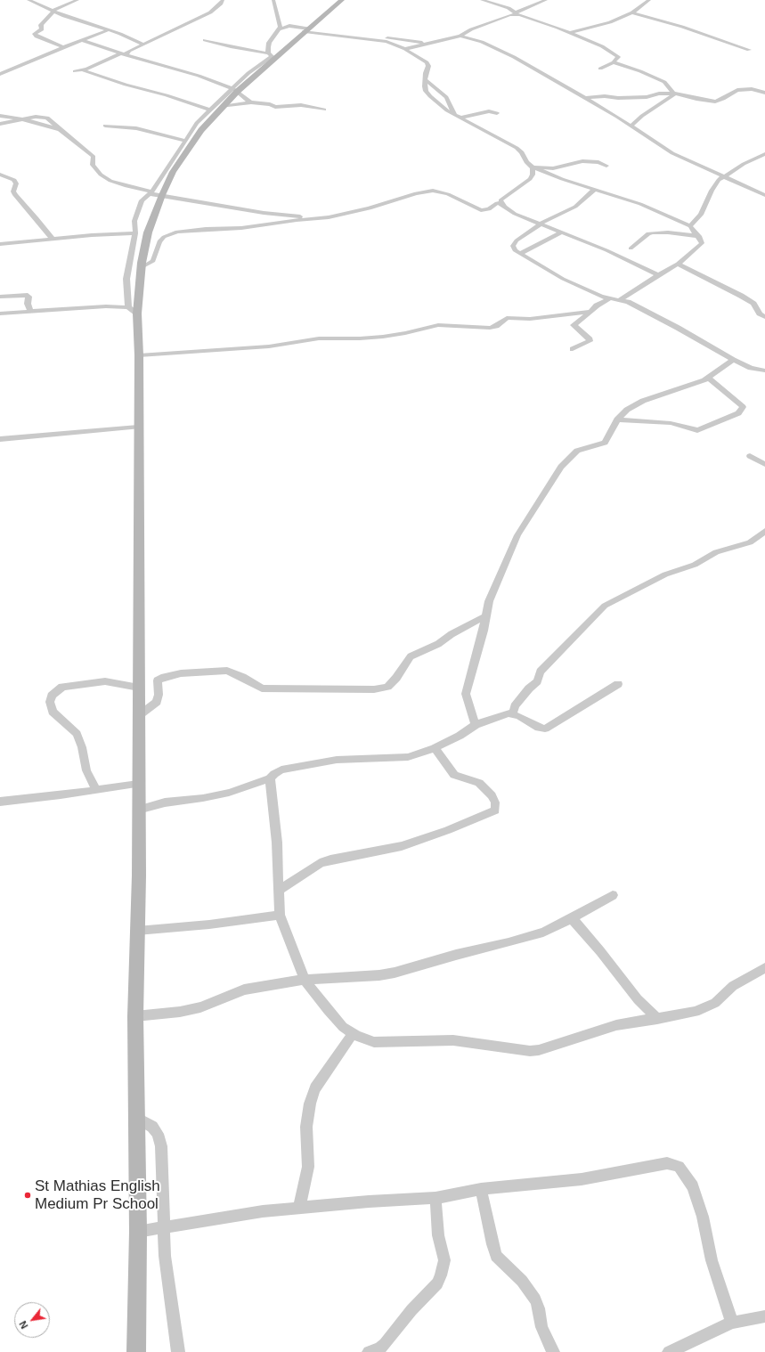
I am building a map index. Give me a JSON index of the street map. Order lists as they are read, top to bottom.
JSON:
{
  "places": ["St Mathias English Medium Pr School"],
  "north": "bottom left"
}
